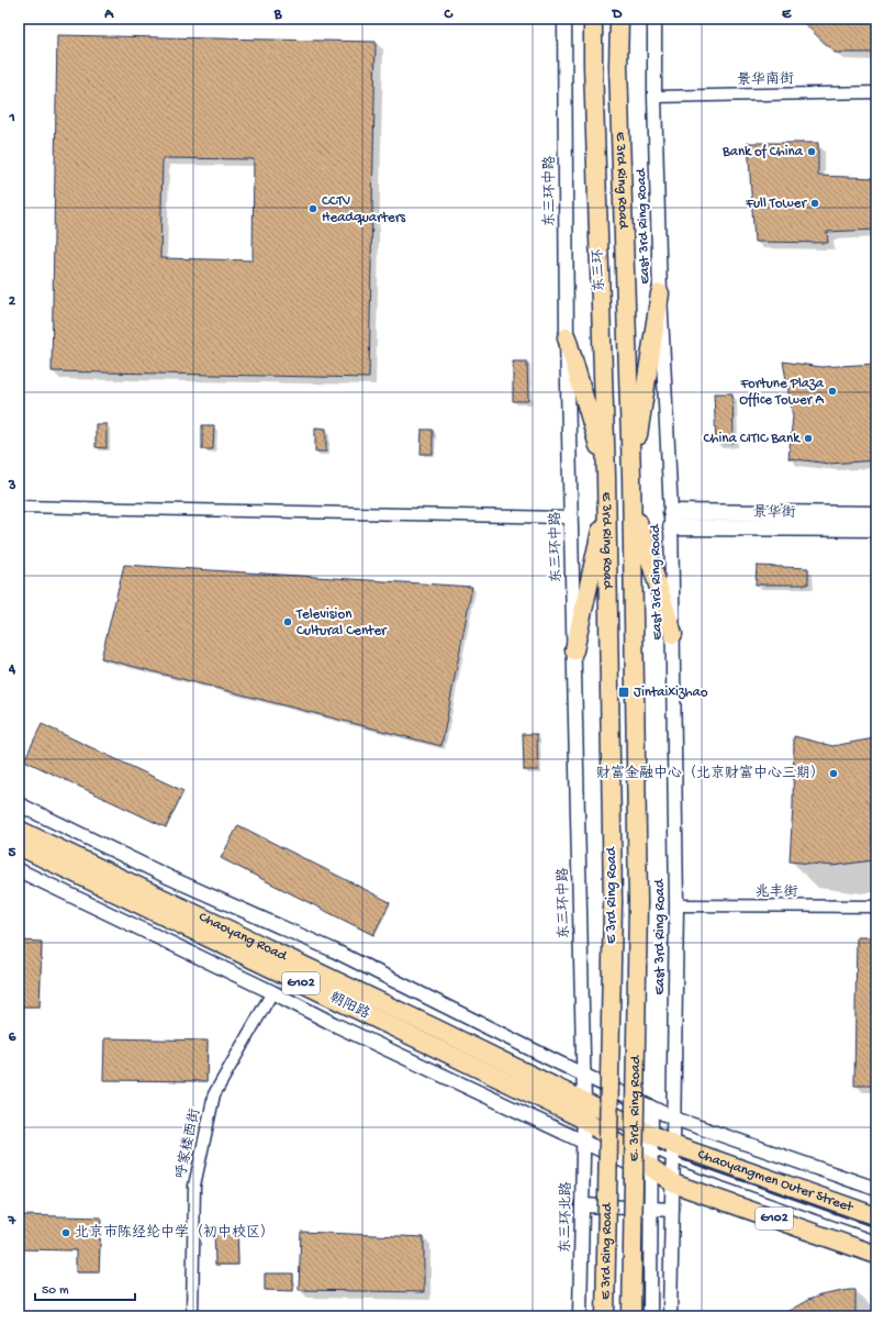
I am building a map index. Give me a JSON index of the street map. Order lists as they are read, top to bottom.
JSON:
{
  "streets": {
    "highway": [
      "E 3rd Ring Road",
      "东三环",
      "Chaoyang Road",
      "G102",
      "朝阳路",
      "E. 3rd. Ring Road",
      "Chaoyangmen Outer Street"
    ],
    "main road": ["景华街"],
    "street": [
      "景华南街",
      "东三环中路",
      "East 3rd Ring Road",
      "兆丰街",
      "呼家楼西街",
      "东三环北路"
    ]
  },
  "crossings": [
    ["景华南街", "East 3rd Ring Road"],
    ["E 3rd Ring Road", "东三环"],
    ["E 3rd Ring Road", "E. 3rd. Ring Road"],
    ["东三环中路", "Chaoyang Road"],
    ["东三环中路", "G102"],
    ["东三环中路", "Chaoyangmen Outer Street"],
    ["东三环中路", "东三环北路"],
    ["East 3rd Ring Road", "景华街"],
    ["East 3rd Ring Road", "兆丰街"],
    ["East 3rd Ring Road", "G102"],
    ["East 3rd Ring Road", "Chaoyangmen Outer Street"],
    ["Chaoyang Road", "G102"],
    ["Chaoyang Road", "东三环北路"],
    ["G102", "朝阳路"],
    ["G102", "Chaoyangmen Outer Street"],
    ["G102", "东三环北路"],
    ["朝阳路", "呼家楼西街"],
    ["朝阳路", "东三环北路"]
  ],
  "places": {
    "other": [
      "Bank of China",
      "Full Tower",
      "CCTV Headquarters",
      "Fortune Plaza Office Tower A",
      "China CITIC Bank",
      "Television Cultural Center",
      "财富金融中心（北京财富中心三期）",
      "北京市陈经纶中学（初中校区）"
    ],
    "transit": ["Jintaixizhao"]
  },
  "scale_bar": "50 m",
  "grid": {
    "columns": [
      "A",
      "B",
      "C",
      "D",
      "E"
    ],
    "rows": [
      "1",
      "2",
      "3",
      "4",
      "5",
      "6",
      "7"
    ]
  }
}
